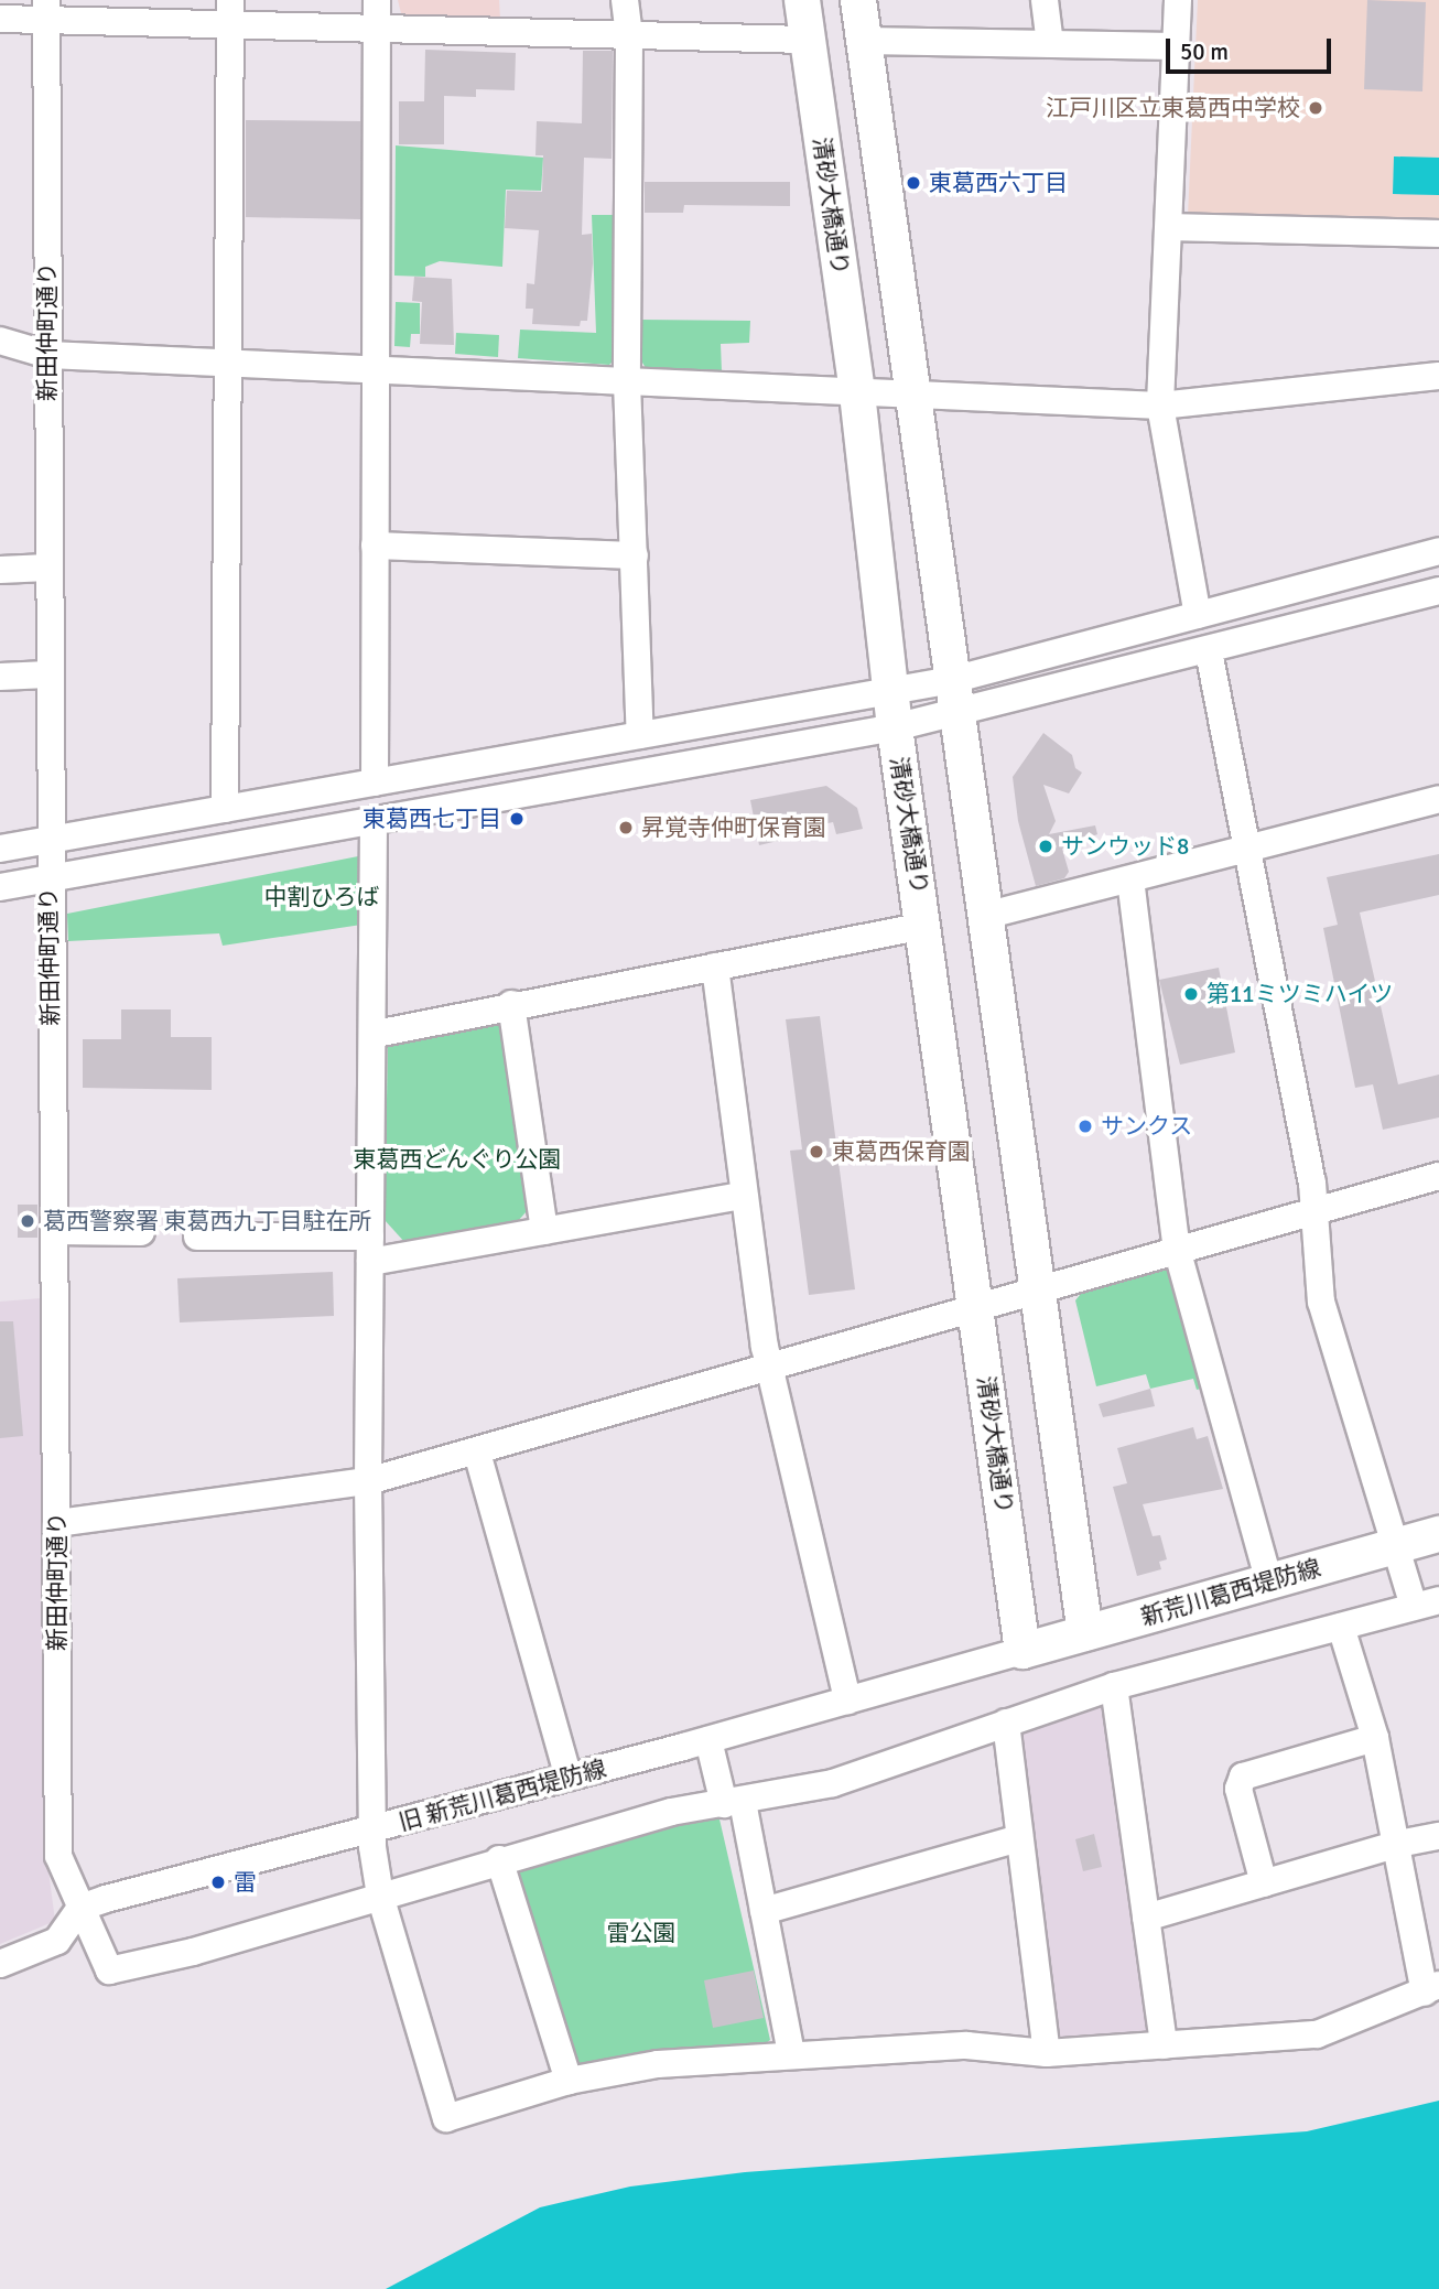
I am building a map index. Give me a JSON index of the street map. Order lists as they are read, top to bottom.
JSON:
{
  "streets": {
    "main road": ["清砂大橋通り", "新荒川葛西堤防線"],
    "street": ["新田仲町通り", "旧 新荒川葛西堤防線"]
  },
  "crossings": [
    ["清砂大橋通り", "新荒川葛西堤防線"],
    ["清砂大橋通り", "旧 新荒川葛西堤防線"],
    ["新田仲町通り", "旧 新荒川葛西堤防線"],
    ["新荒川葛西堤防線", "旧 新荒川葛西堤防線"]
  ],
  "parks": ["中割ひろば", "東葛西どんぐり公園", "雷公園"],
  "places": [
    "江戸川区立東葛西中学校",
    "東葛西六丁目",
    "東葛西七丁目",
    "昇覚寺仲町保育園",
    "サンウッド8",
    "第11ミツミハイツ",
    "サンクス",
    "東葛西保育園",
    "葛西警察署 東葛西九丁目駐在所",
    "雷"
  ],
  "scale_bar": "50 m"
}
